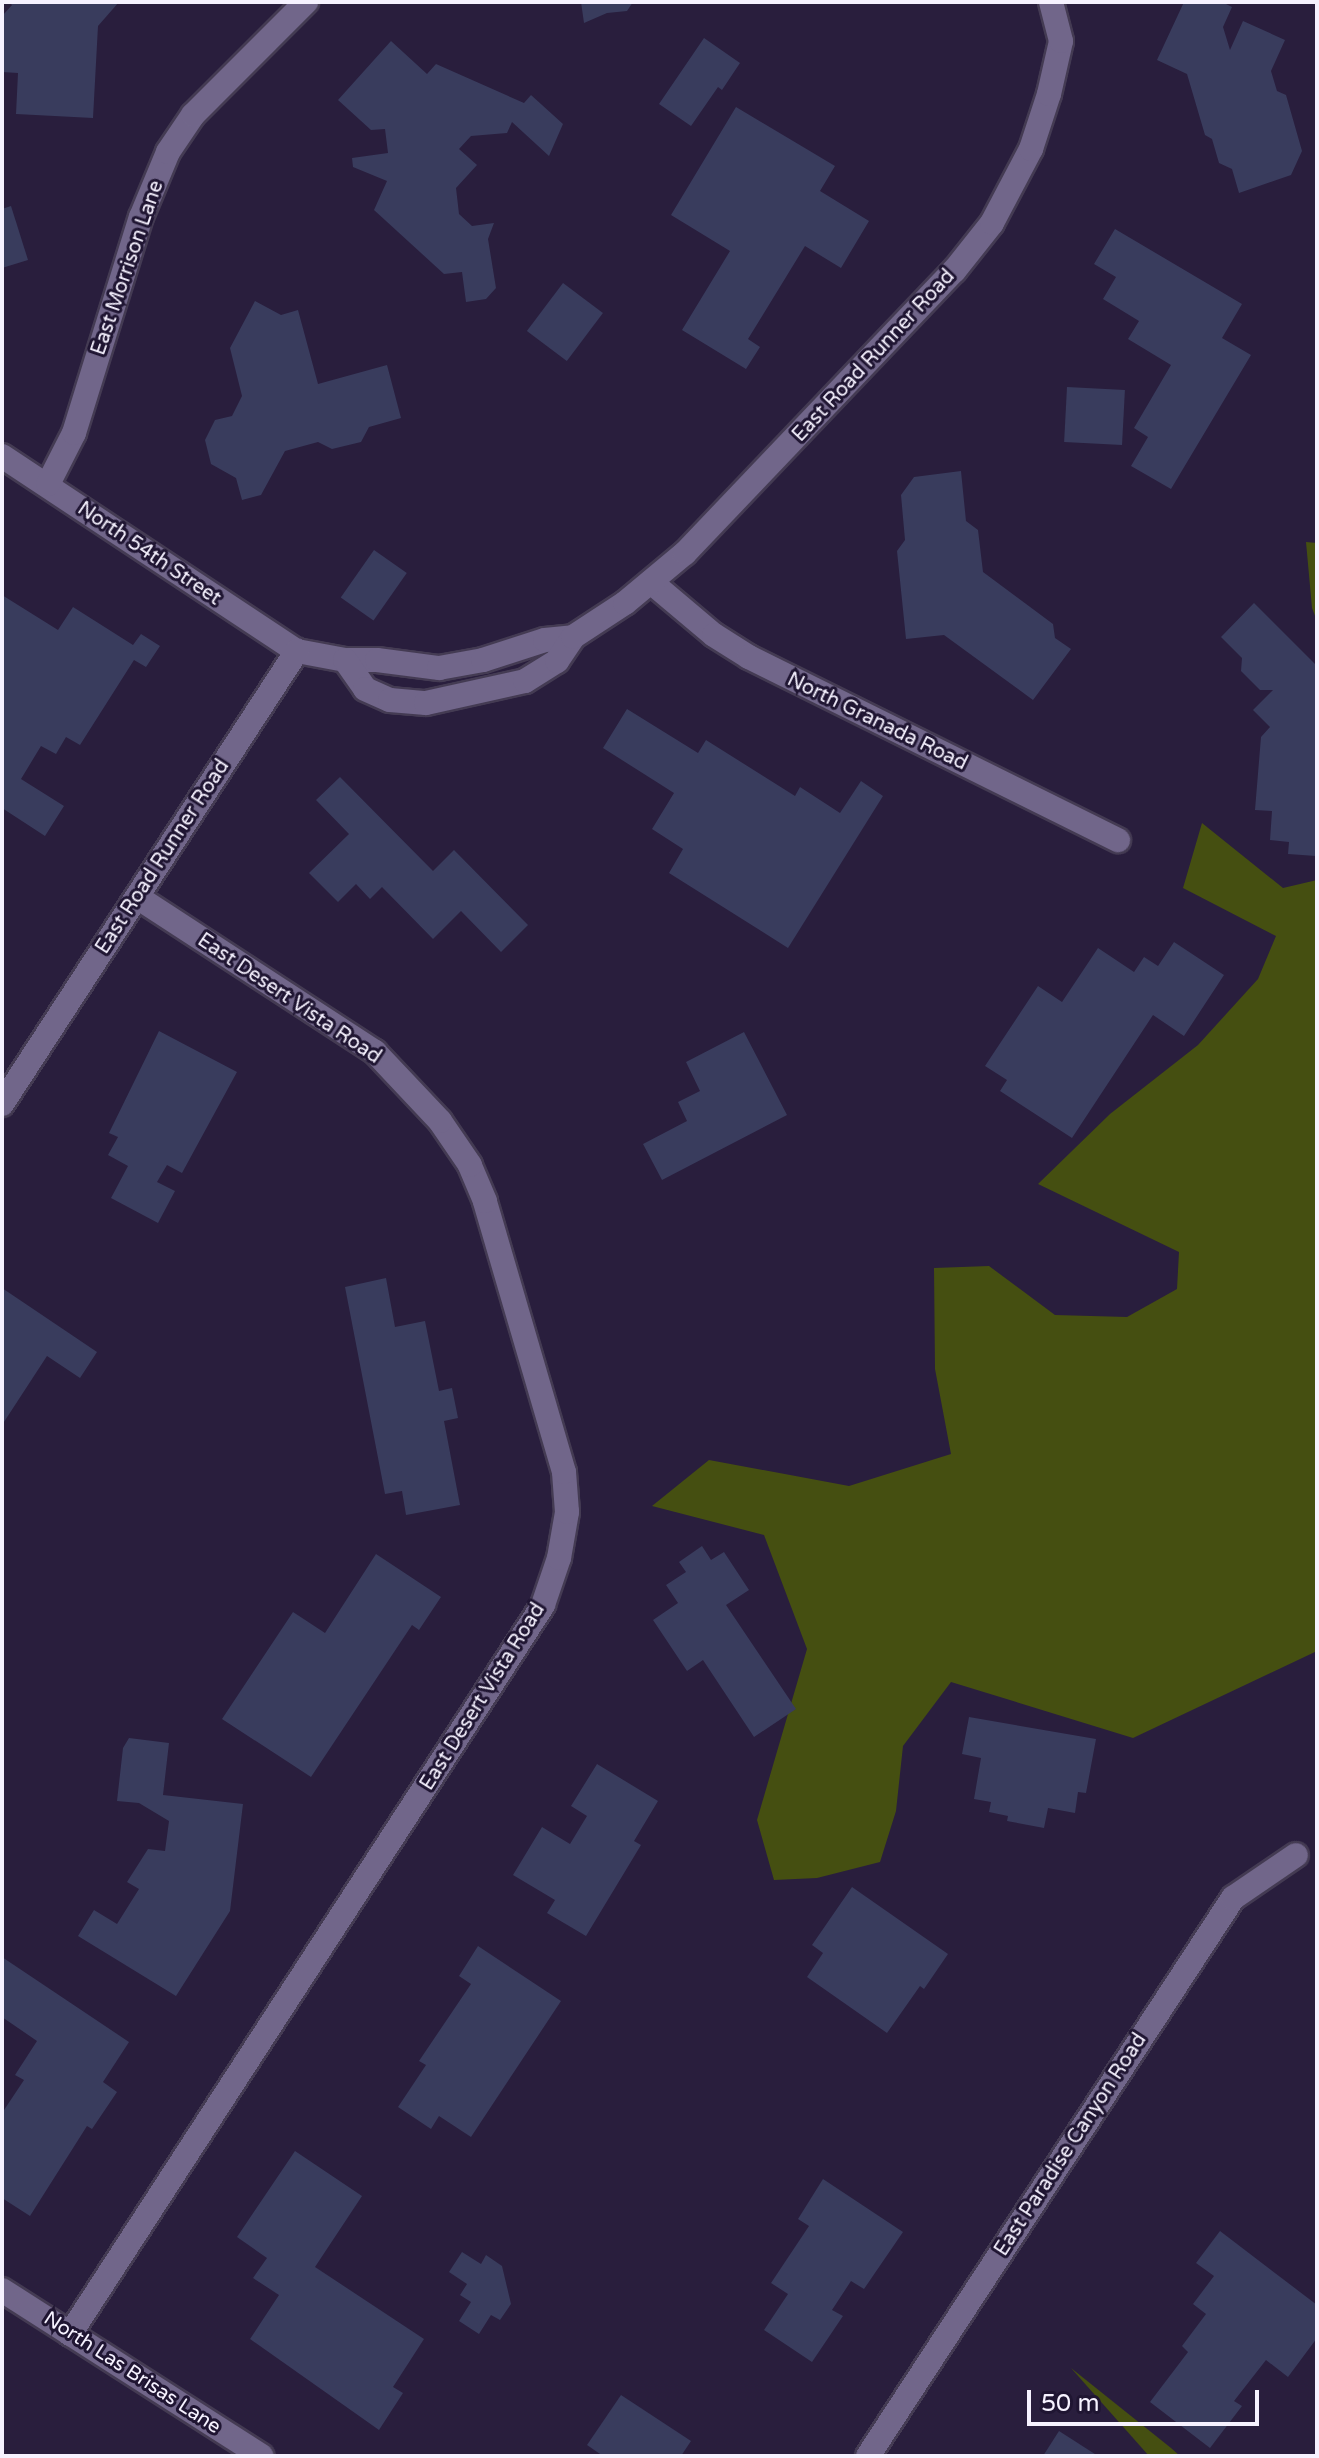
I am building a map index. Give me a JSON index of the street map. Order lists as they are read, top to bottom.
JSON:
{
  "streets": {
    "street": [
      "East Morrison Lane",
      "East Road Runner Road",
      "North 54th Street",
      "North Granada Road",
      "East Desert Vista Road",
      "East Paradise Canyon Road",
      "North Las Brisas Lane"
    ]
  },
  "crossings": [
    ["East Morrison Lane", "North 54th Street"],
    ["East Road Runner Road", "North 54th Street"],
    ["East Road Runner Road", "North Granada Road"],
    ["East Road Runner Road", "East Desert Vista Road"],
    ["East Desert Vista Road", "North Las Brisas Lane"]
  ],
  "scale_bar": "50 m"
}
